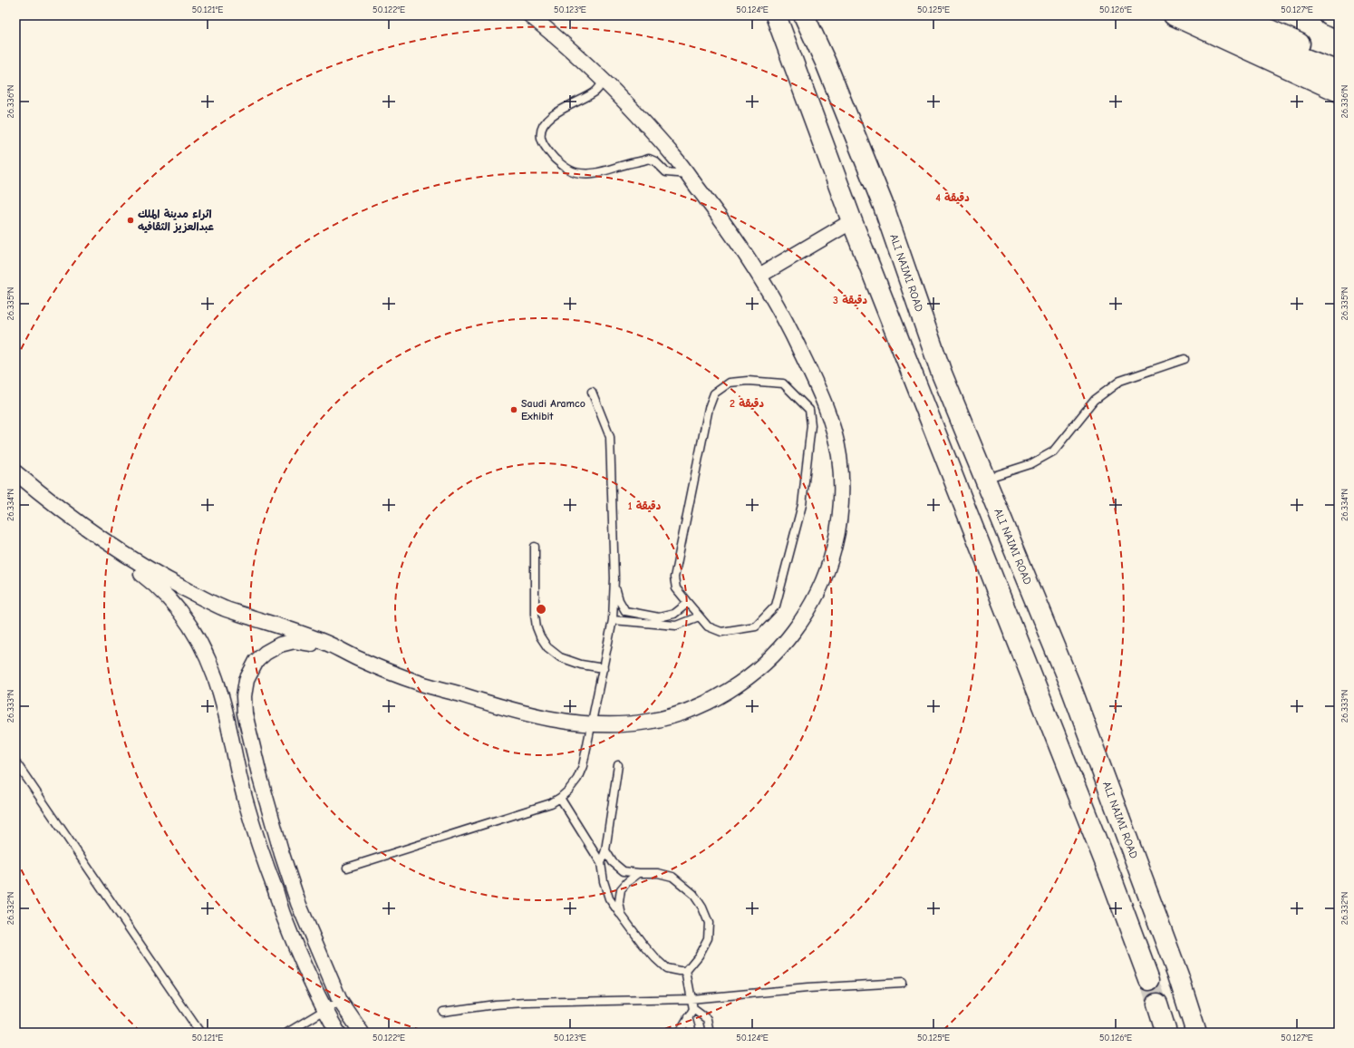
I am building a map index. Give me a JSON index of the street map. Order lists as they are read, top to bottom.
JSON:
{
  "streets": {
    "main road": ["ALI NAIMI ROAD"]
  },
  "places": ["اثراء مدينة الملك عبدالعزيز الثقافيه", "Saudi Aramco Exhibit"],
  "coordinates": [
    "50.121°E",
    "50.122°E",
    "50.123°E",
    "50.124°E",
    "50.125°E",
    "50.126°E",
    "50.127°E",
    "26.336°N",
    "26.335°N",
    "26.334°N",
    "26.333°N",
    "26.332°N"
  ],
  "rings": [
    "4 دقيقة",
    "3 دقيقة",
    "2 دقيقة",
    "1 دقيقة"
  ]
}
